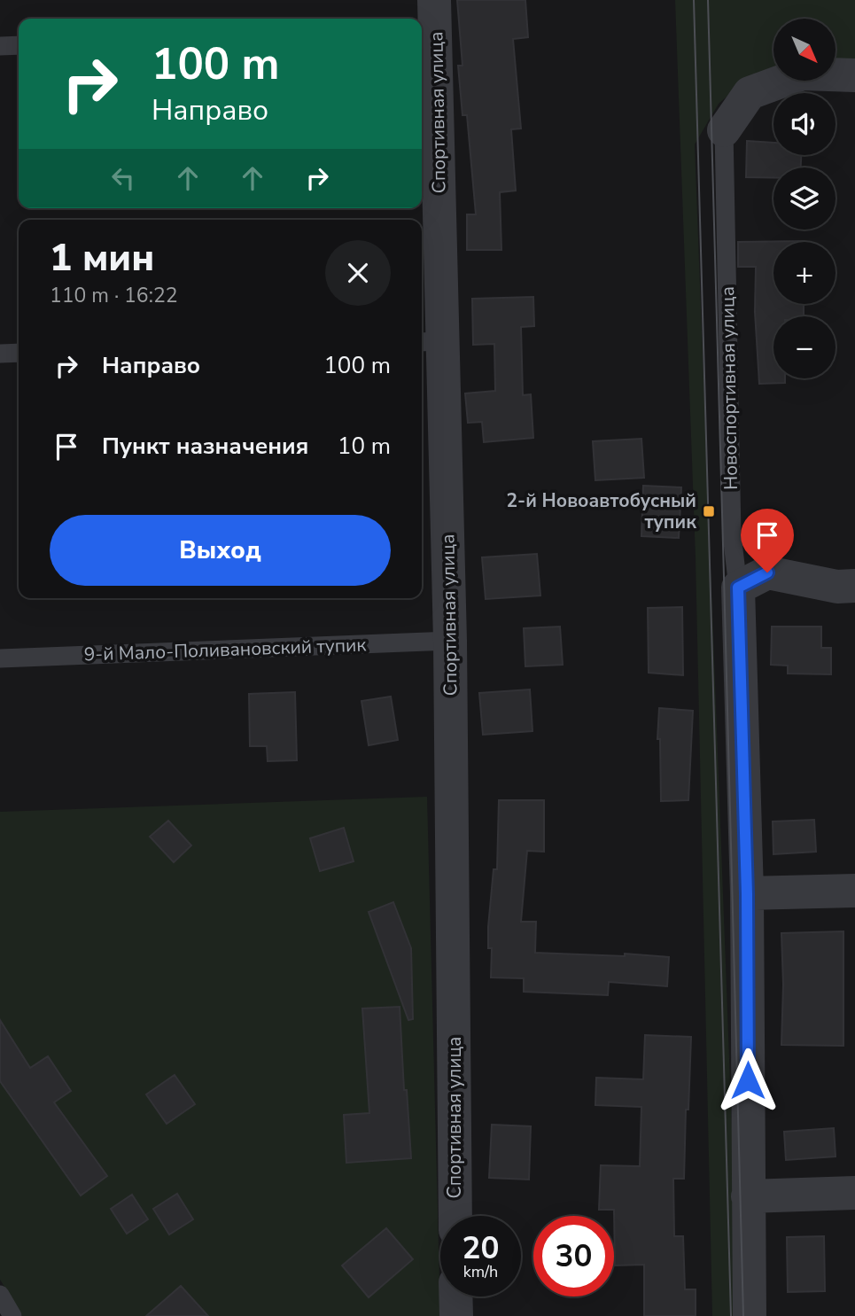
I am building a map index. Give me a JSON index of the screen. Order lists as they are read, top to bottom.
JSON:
{
  "streets": {
    "street": ["Спортивная улица", "Новоспортивная улица"],
    "lane": ["9-й Мало-Поливановский тупик"]
  },
  "crossings": [
    ["Спортивная улица", "9-й Мало-Поливановский тупик"]
  ],
  "places": {
    "transit": ["2-й Новоавтобусный тупик"]
  },
  "north": "bottom right",
  "page": {
    "map_buttons": ["+", "−"],
    "turn": ["100 m", "Направо"],
    "heading": ["1 мин", "110 m · 16:22"],
    "list": [
      {
        "name": "Направо",
        "value": "100 m"
      },
      {
        "name": "Пункт назначения",
        "value": "10 m"
      }
    ],
    "buttons": "Выход",
    "speed": "20 km/h",
    "limit": "30"
  }
}
